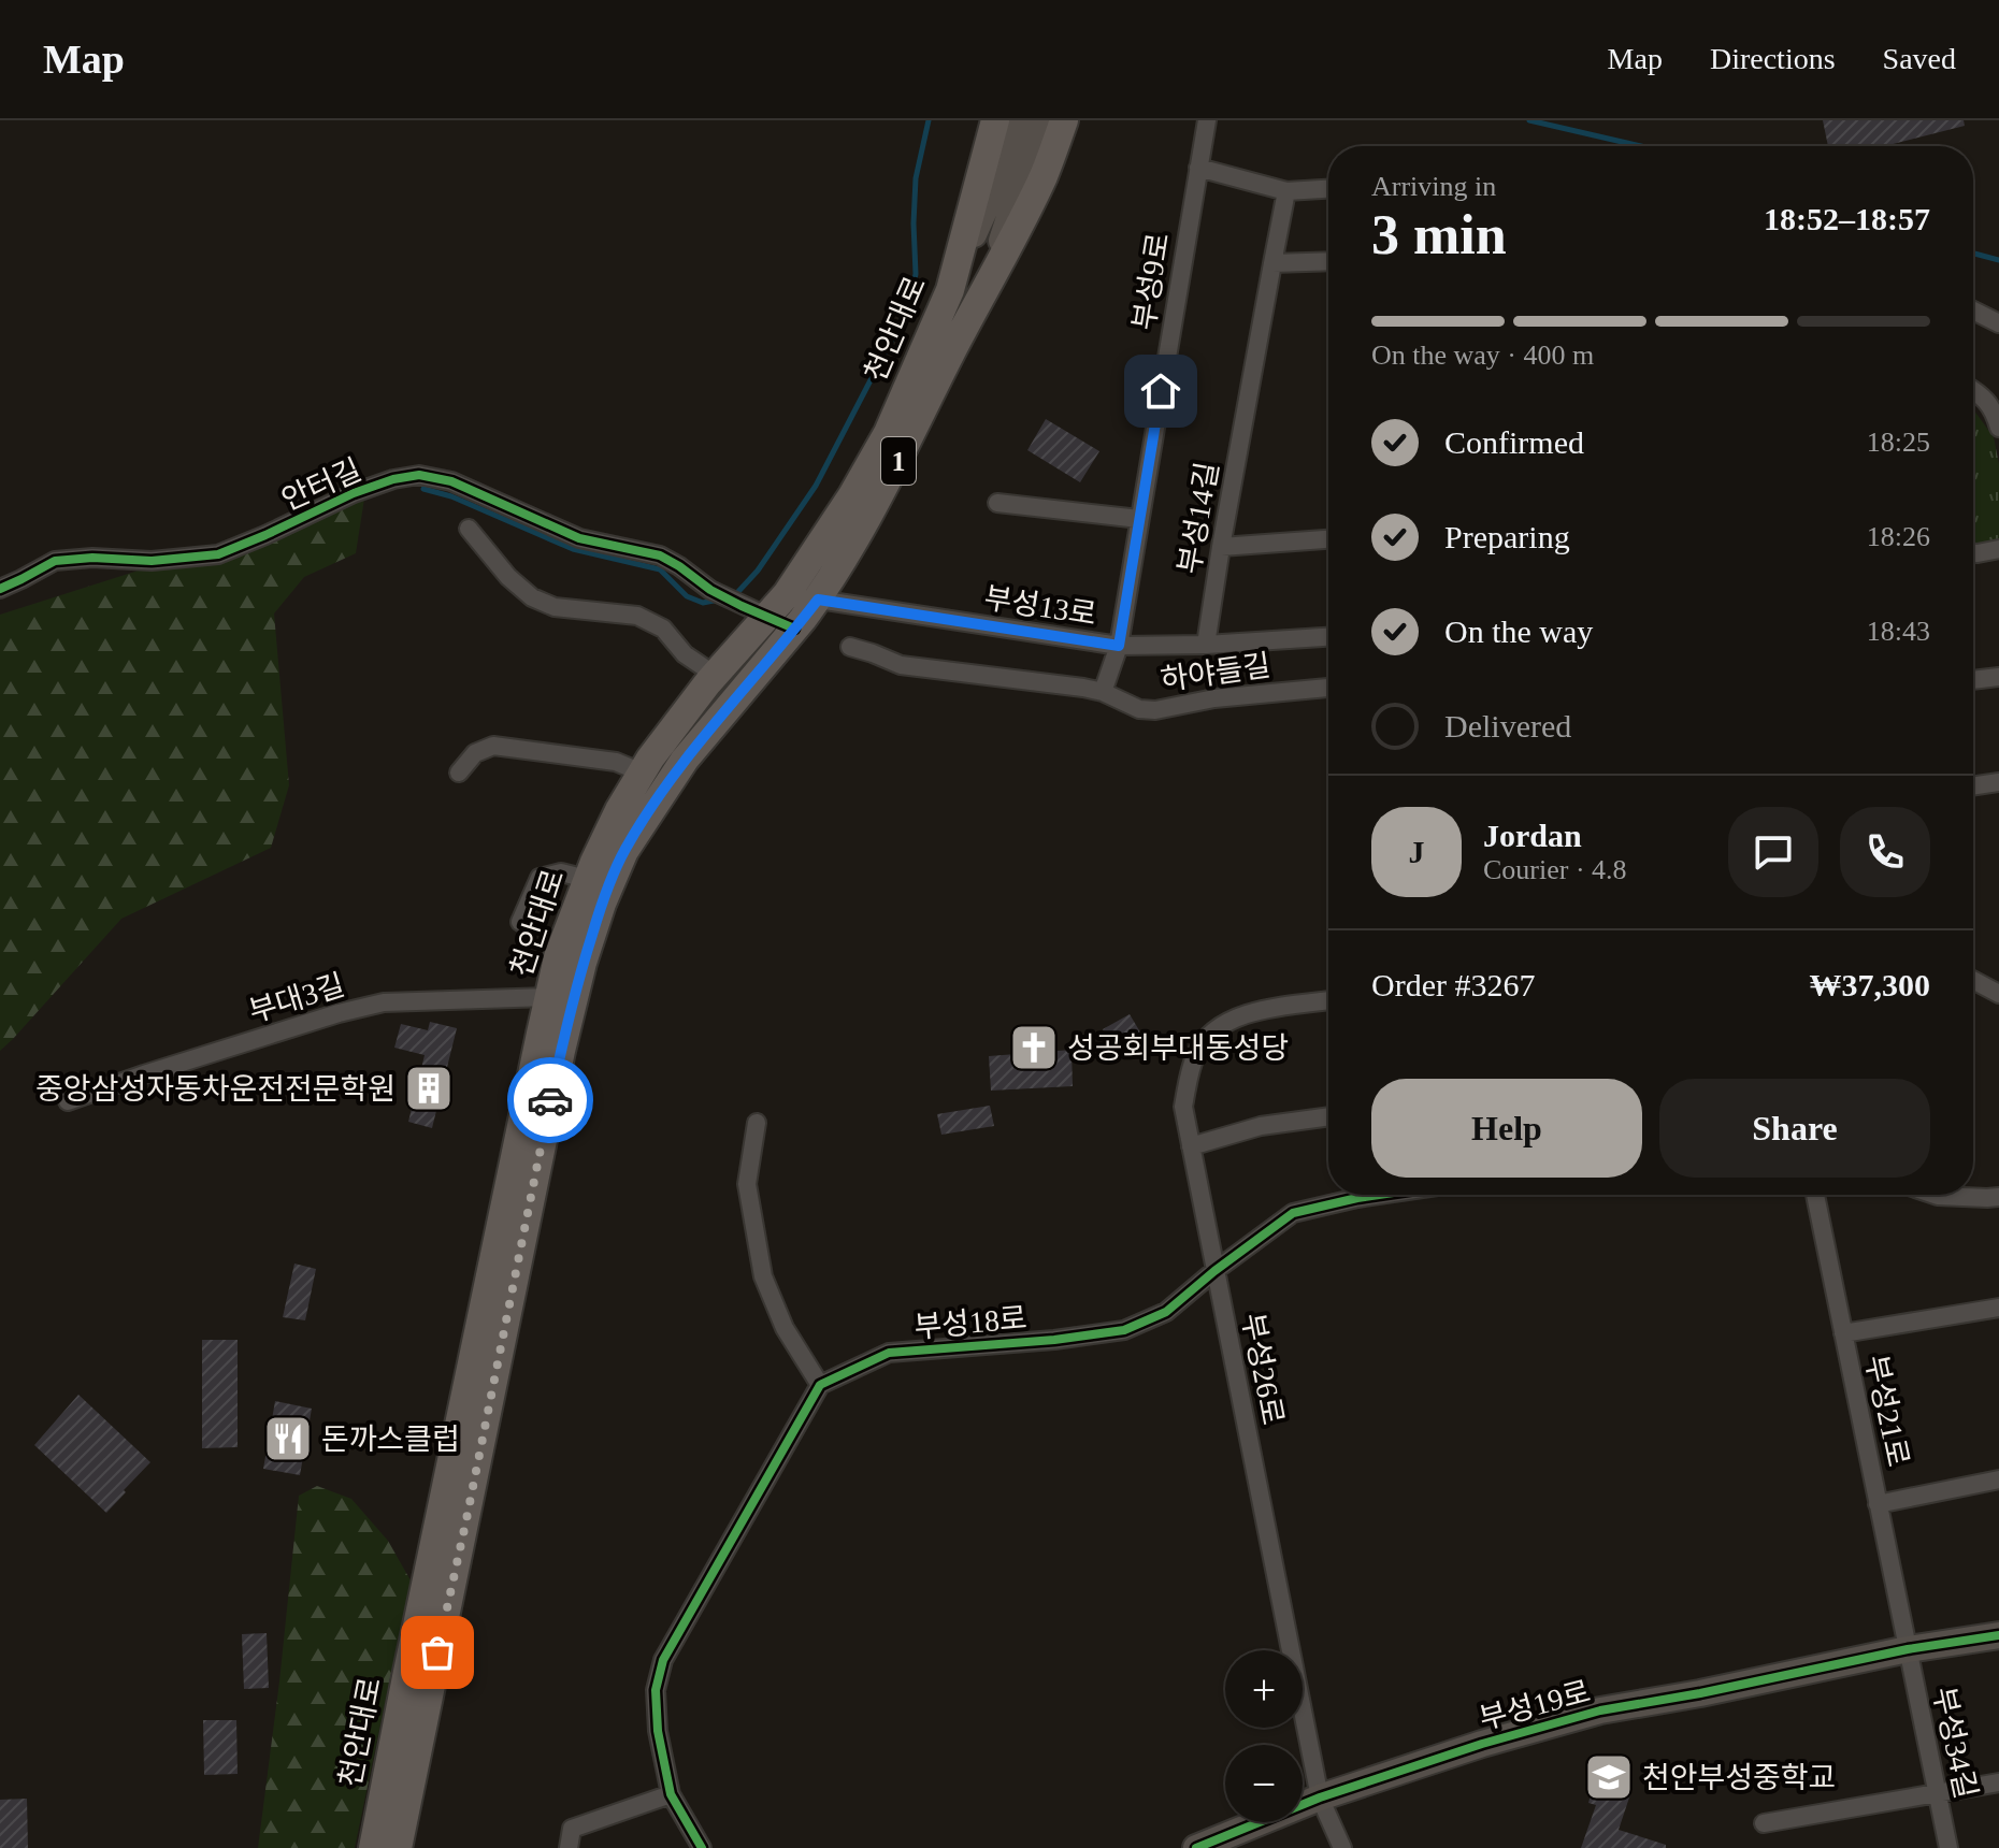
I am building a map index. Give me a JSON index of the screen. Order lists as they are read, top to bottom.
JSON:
{
  "streets": {
    "main road": ["천안대로", "1"],
    "street": [
      "부성9로",
      "안터길",
      "부성14길",
      "부성13로",
      "하야들길",
      "부대3길",
      "부성18로",
      "부성26로",
      "부성21로",
      "부성19로",
      "부성34길"
    ]
  },
  "crossings": [
    ["부성9로", "부성13로"],
    ["부성9로", "하야들길"],
    ["천안대로", "1"],
    ["천안대로", "안터길"],
    ["천안대로", "부성13로"],
    ["천안대로", "부대3길"],
    ["부성14길", "부성13로"],
    ["부성18로", "부성26로"],
    ["부성26로", "부성19로"],
    ["부성21로", "부성19로"],
    ["부성21로", "부성34길"],
    ["부성19로", "부성34길"]
  ],
  "places": {
    "church": ["성공회부대동성당"],
    "building": ["중앙삼성자동차운전전문학원"],
    "restaurant": ["돈까스클럽"],
    "school or university": ["천안부성중학교"]
  },
  "page": {
    "header": "Map",
    "nav": ["Map", "Directions", "Saved"],
    "heading": ["3 min", "Arriving in", "18:52–18:57"],
    "panel": [
      "Jordan",
      "Courier · 4.8",
      "Order #3267",
      "₩37,300"
    ],
    "bar": "On the way · 400 m",
    "list": [
      ["Confirmed", "18:25"],
      ["Preparing", "18:26"],
      ["On the way", "18:43"],
      "Delivered"
    ],
    "round": "J",
    "buttons": ["Help", "Share"],
    "map_buttons": ["+", "−"]
  }
}
